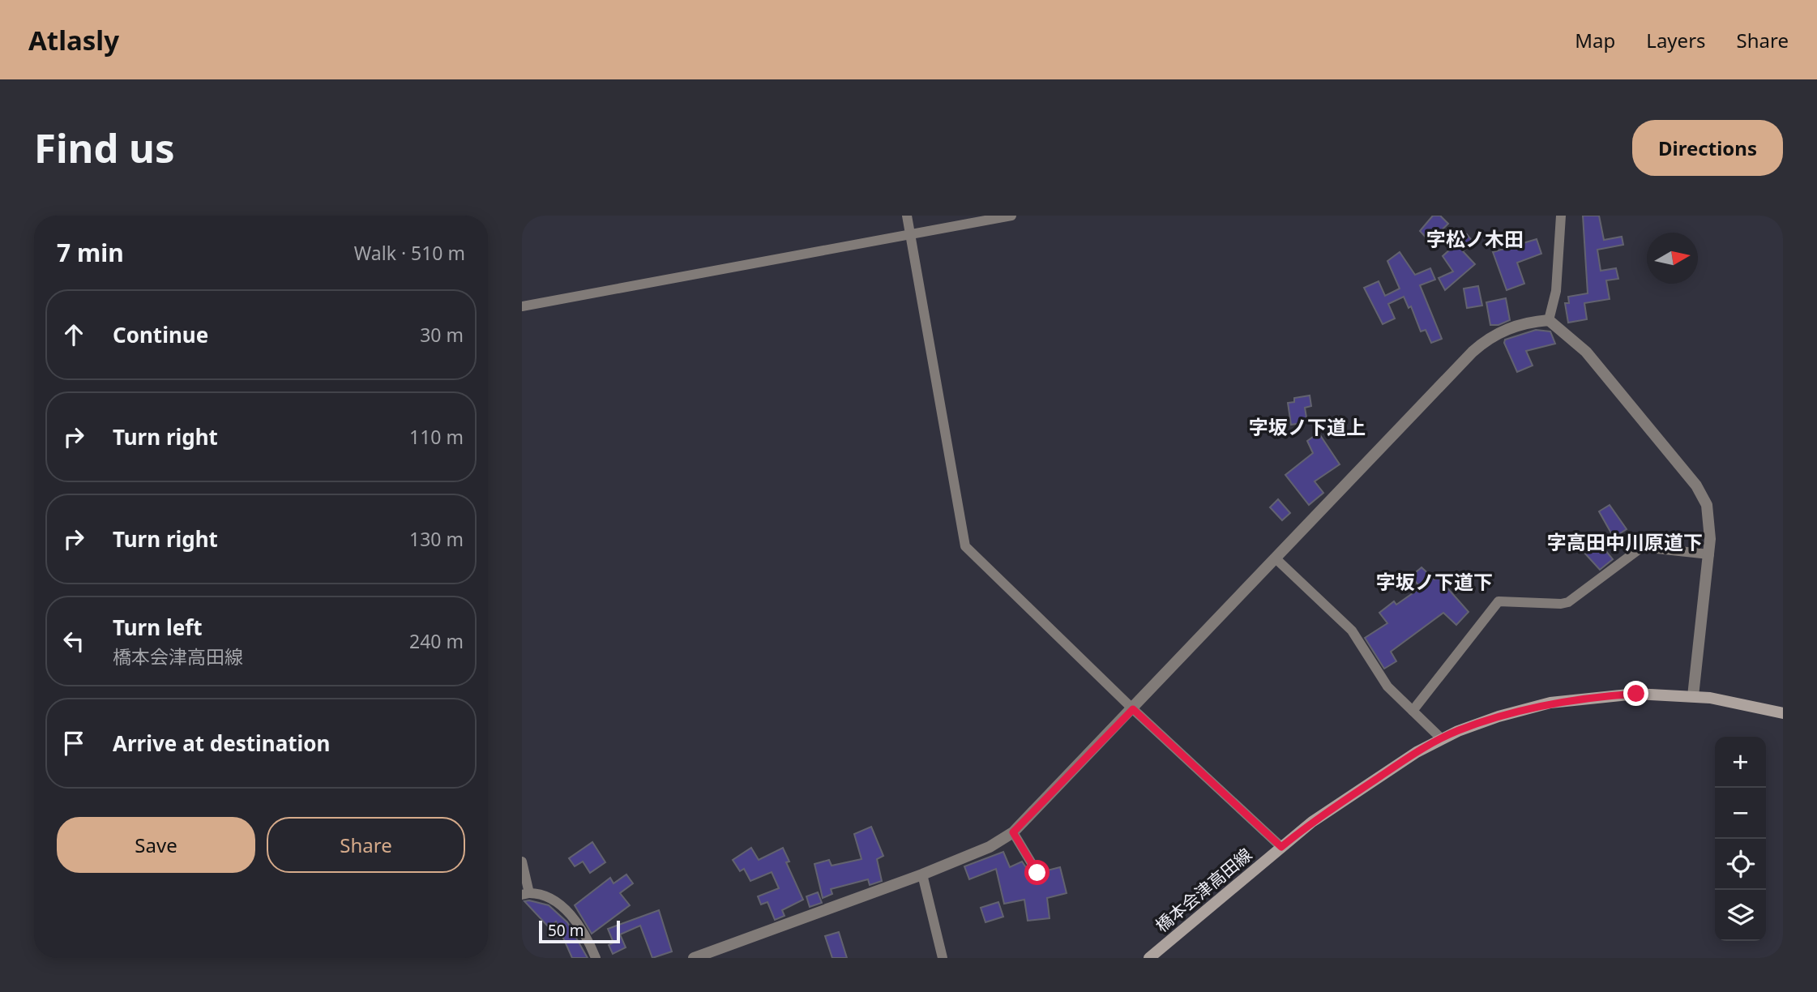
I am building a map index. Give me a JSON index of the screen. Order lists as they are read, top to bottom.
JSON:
{
  "streets": {
    "main road": ["橋本会津高田線"]
  },
  "districts": [
    "字松ノ木田",
    "字坂ノ下道上",
    "字高田中川原道下",
    "字坂ノ下道下"
  ],
  "scale_bar": "50 m",
  "north": "right",
  "page": {
    "header": "Atlasly",
    "nav": ["Map", "Layers", "Share"],
    "buttons": [
      "Directions",
      ["Save", "Share"]
    ],
    "title": "Find us",
    "heading": ["7 min", "Walk · 510 m"],
    "list": [
      ["Continue", "30 m"],
      ["Turn right", "110 m"],
      ["Turn right", "130 m"],
      ["Turn left", "橋本会津高田線", "240 m"],
      "Arrive at destination"
    ],
    "map_buttons": ["+", "−"],
    "scale": "50 m"
  }
}
